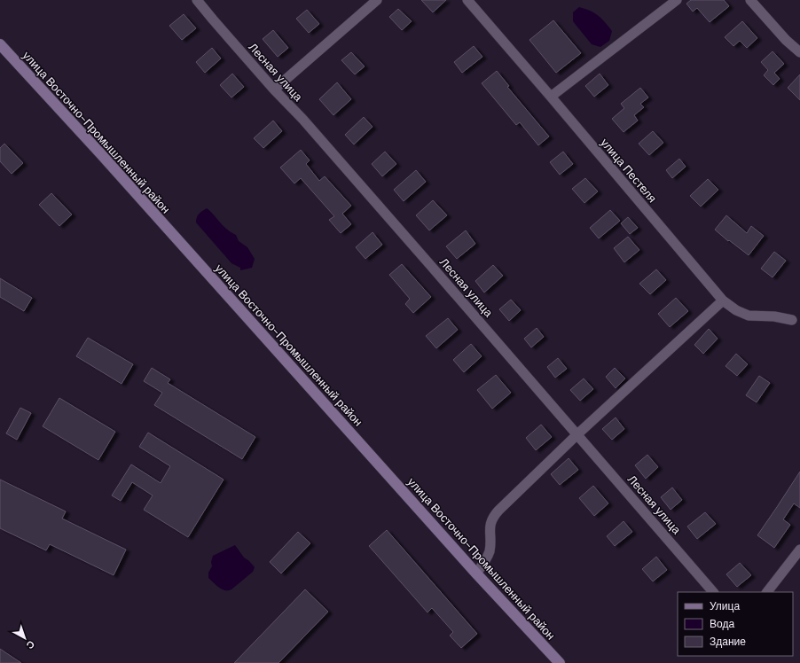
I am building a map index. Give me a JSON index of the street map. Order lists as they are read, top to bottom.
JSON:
{
  "streets": {
    "street": ["Лесная улица", "улица Восточно-Промышленный район", "улица Пестеля"]
  },
  "legend": ["Улица", "Вода", "Здание"],
  "north": "bottom right"
}
